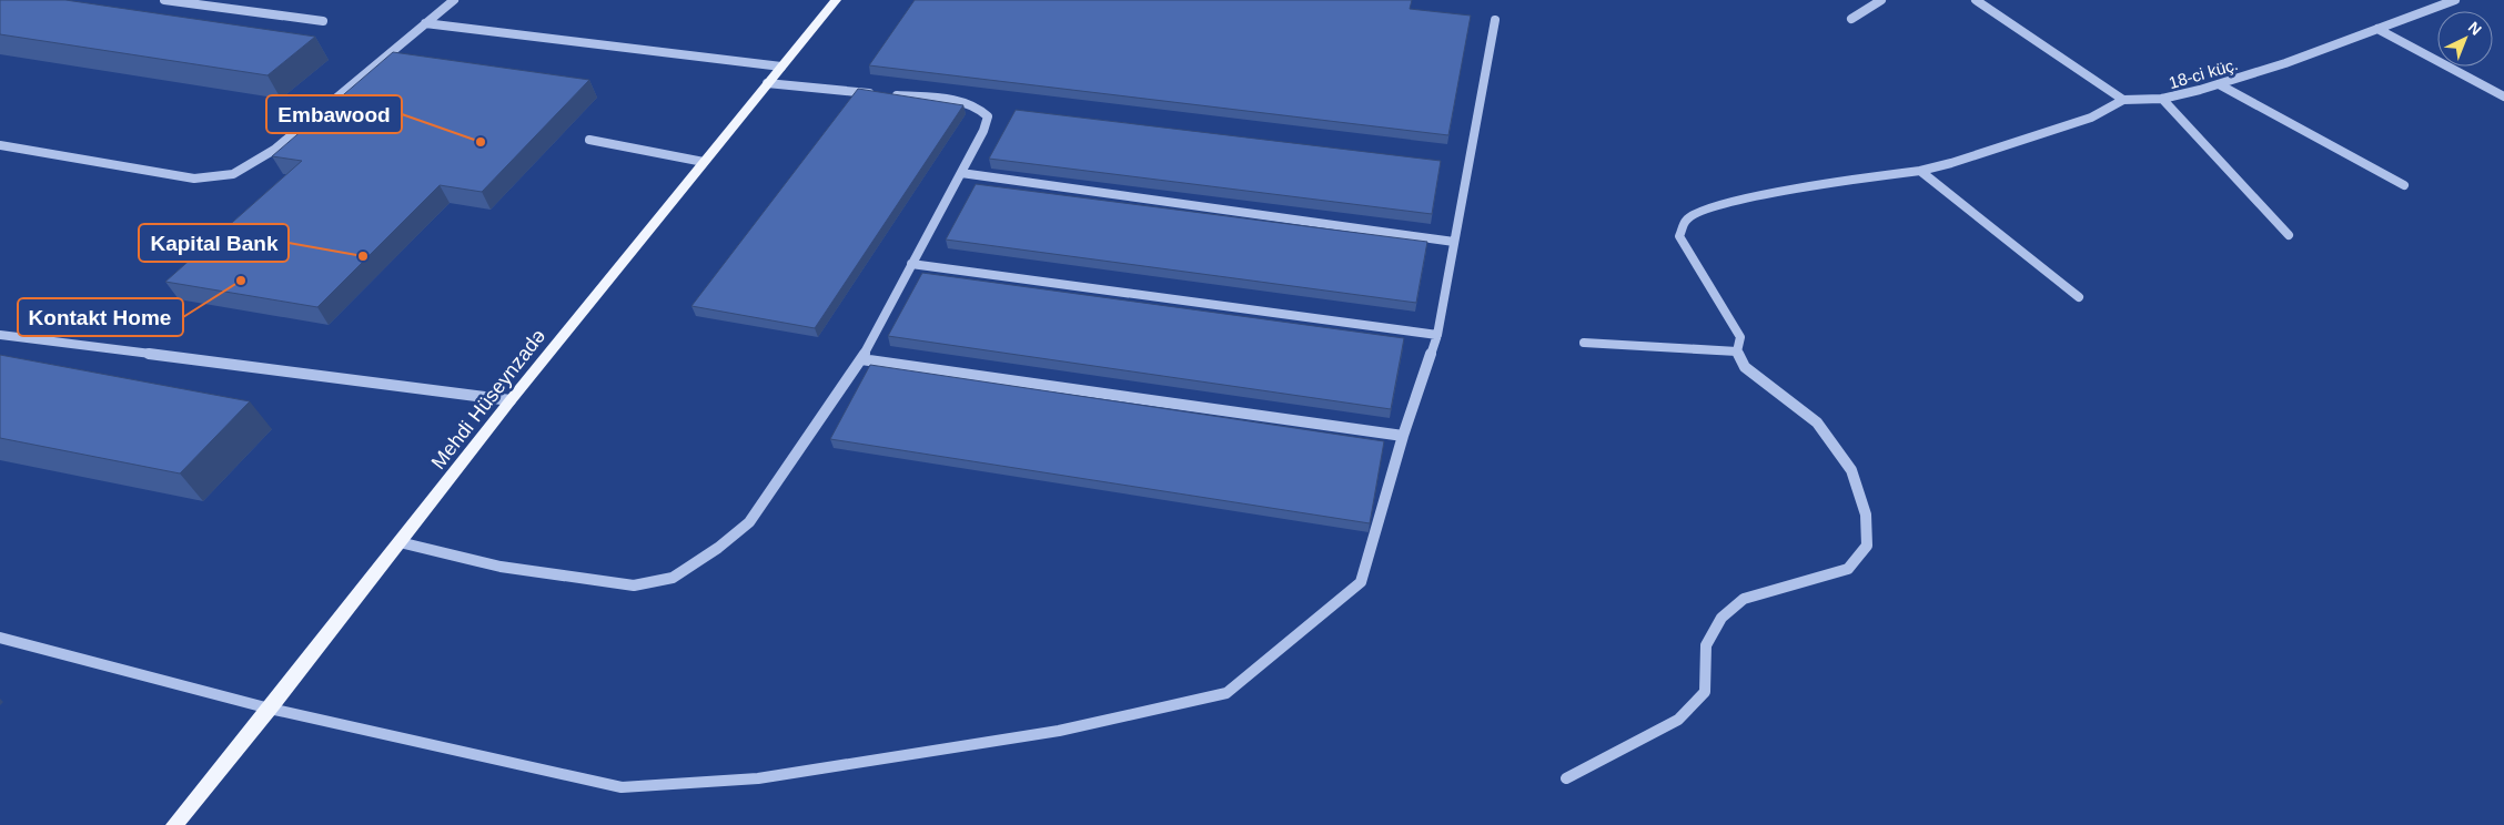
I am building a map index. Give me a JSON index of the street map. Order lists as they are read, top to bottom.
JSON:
{
  "streets": {
    "main road": ["Mehdi Hüseynzadə"],
    "street": ["18-ci küç."]
  },
  "places": ["Embawood", "Kapital Bank", "Kontakt Home"],
  "north": "top right"
}
